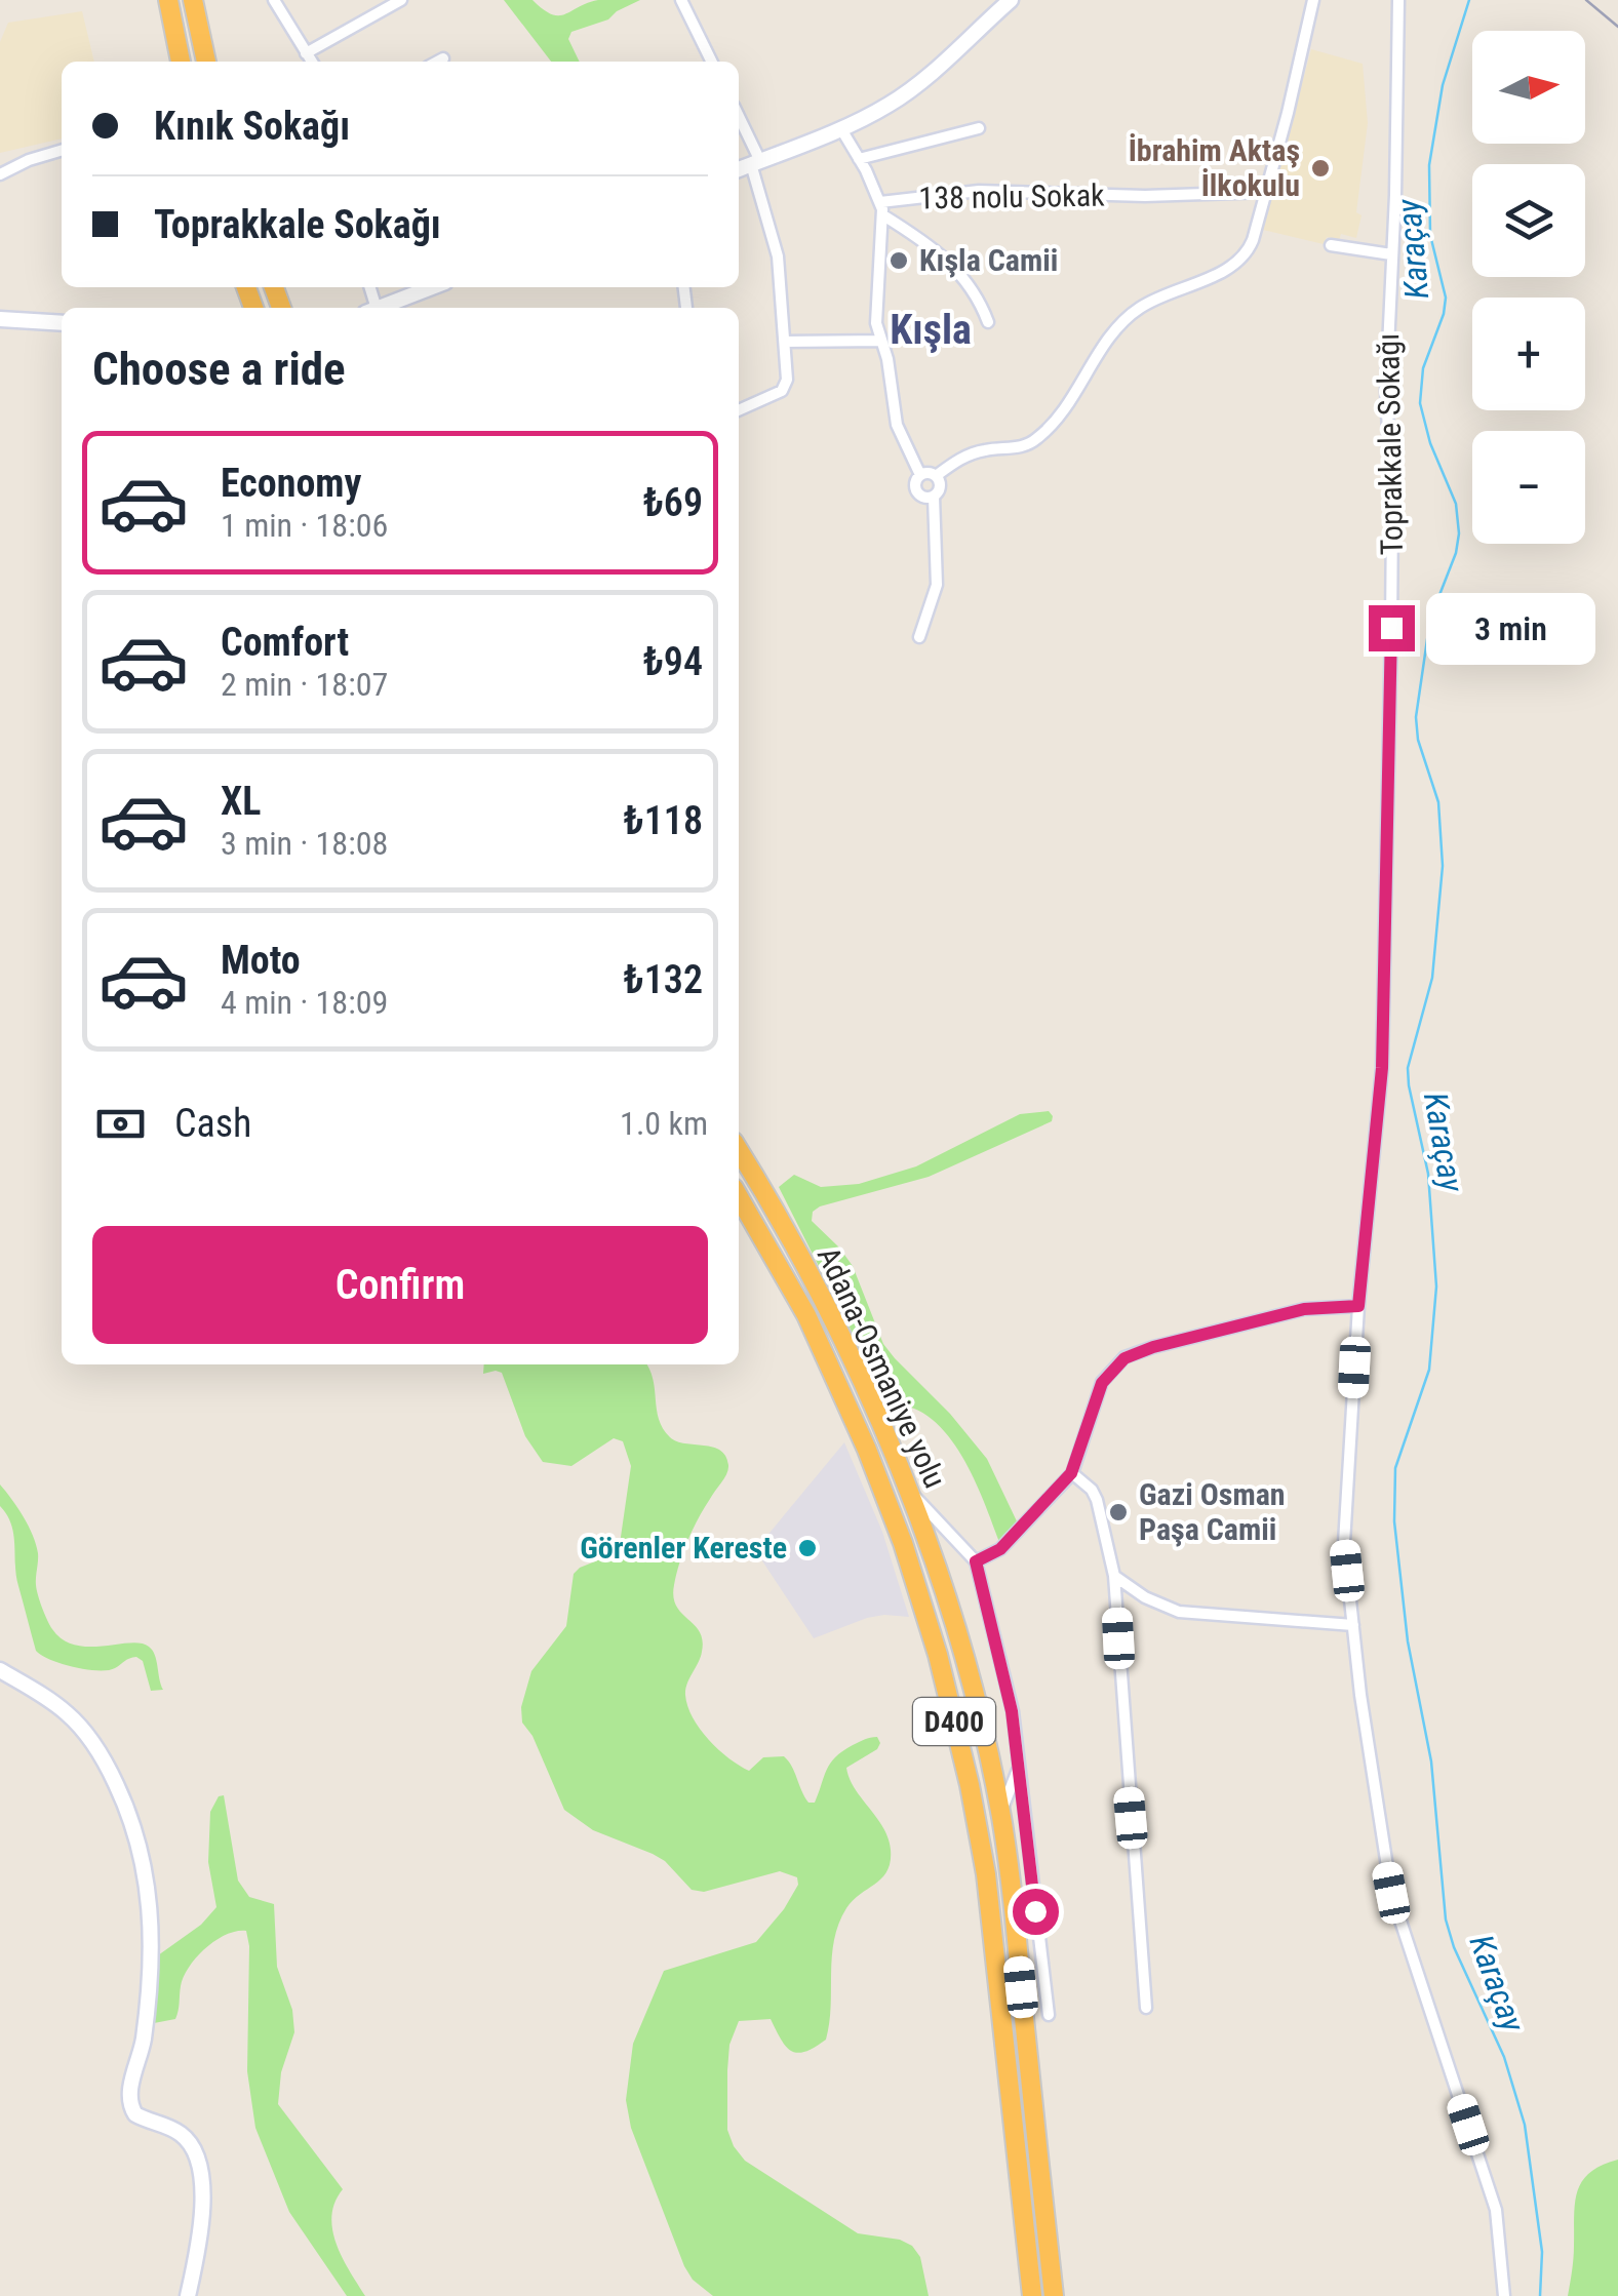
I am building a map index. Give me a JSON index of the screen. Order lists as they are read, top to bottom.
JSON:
{
  "streets": {
    "highway": ["Adana-Osmaniye yolu", "D400"],
    "street": ["138 nolu Sokak", "Toprakkale Sokağı"]
  },
  "districts": ["Kışla"],
  "water": ["Karaçay"],
  "places": [
    "İbrahim Aktaş İlkokulu",
    "Kışla Camii",
    "Gazi Osman Paşa Camii",
    "Görenler Kereste"
  ],
  "north": "right",
  "page": {
    "map_buttons": ["+", "−"],
    "banner": ["Kınık Sokağı", "Toprakkale Sokağı"],
    "heading": "Choose a ride",
    "list": [
      {
        "name": "Economy",
        "note": "1 min · 18:06",
        "value": "₺69"
      },
      {
        "name": "Comfort",
        "note": "2 min · 18:07",
        "value": "₺94"
      },
      {
        "name": "XL",
        "note": "3 min · 18:08",
        "value": "₺118"
      },
      {
        "name": "Moto",
        "note": "4 min · 18:09",
        "value": "₺132"
      }
    ],
    "bubble": "3 min",
    "pay": ["Cash", "1.0 km"],
    "buttons": "Confirm"
  }
}
